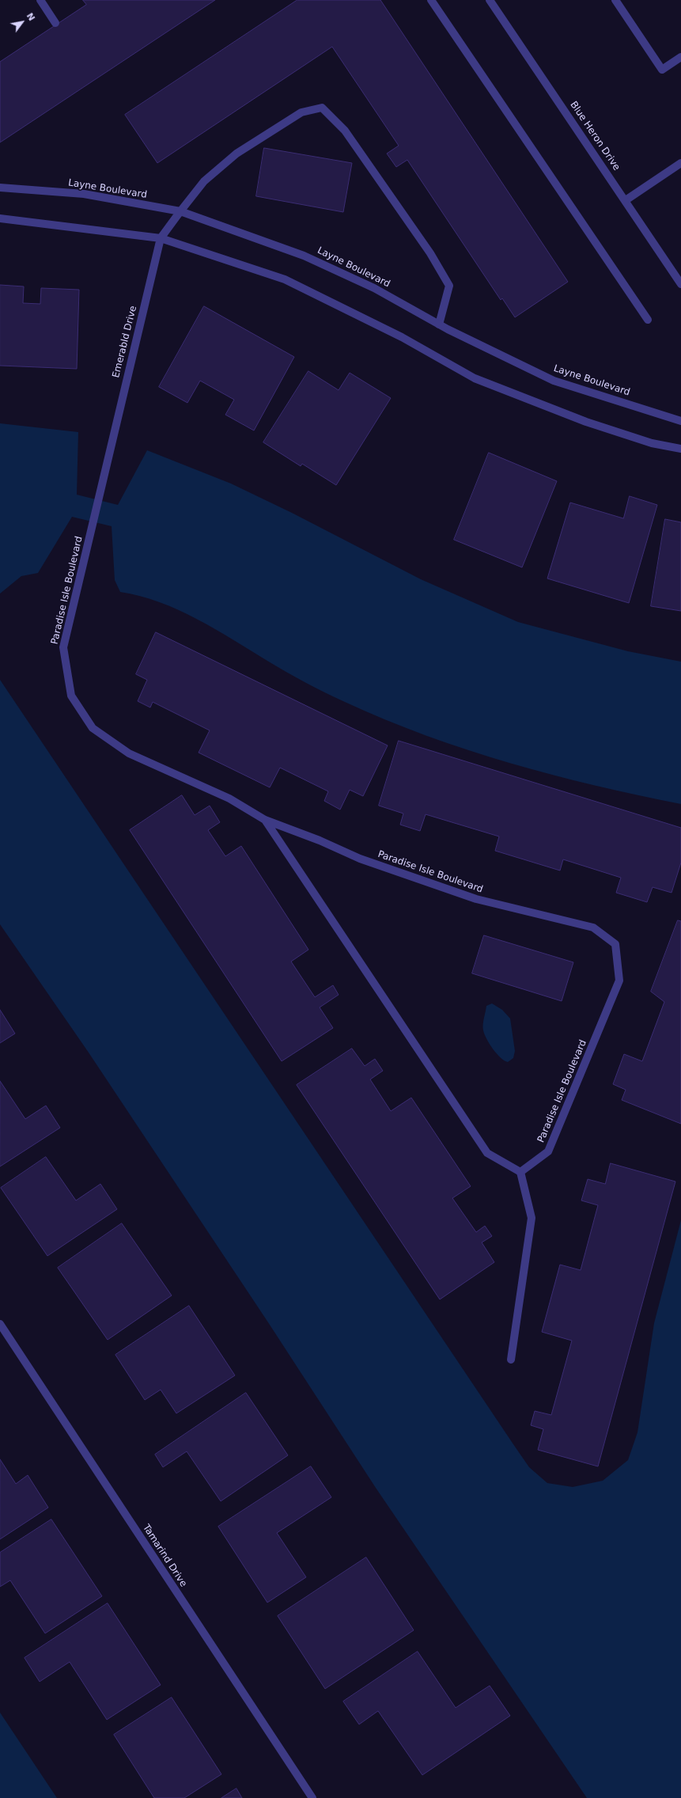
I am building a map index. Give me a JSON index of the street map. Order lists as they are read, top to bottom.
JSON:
{
  "streets": {
    "street": [
      "Blue Heron Drive",
      "Layne Boulevard",
      "Emerabld Drive",
      "Paradise Isle Boulevard",
      "Tamarind Drive"
    ]
  },
  "crossings": [
    ["Layne Boulevard", "Emerabld Drive"],
    ["Emerabld Drive", "Paradise Isle Boulevard"]
  ],
  "north": "top right"
}
